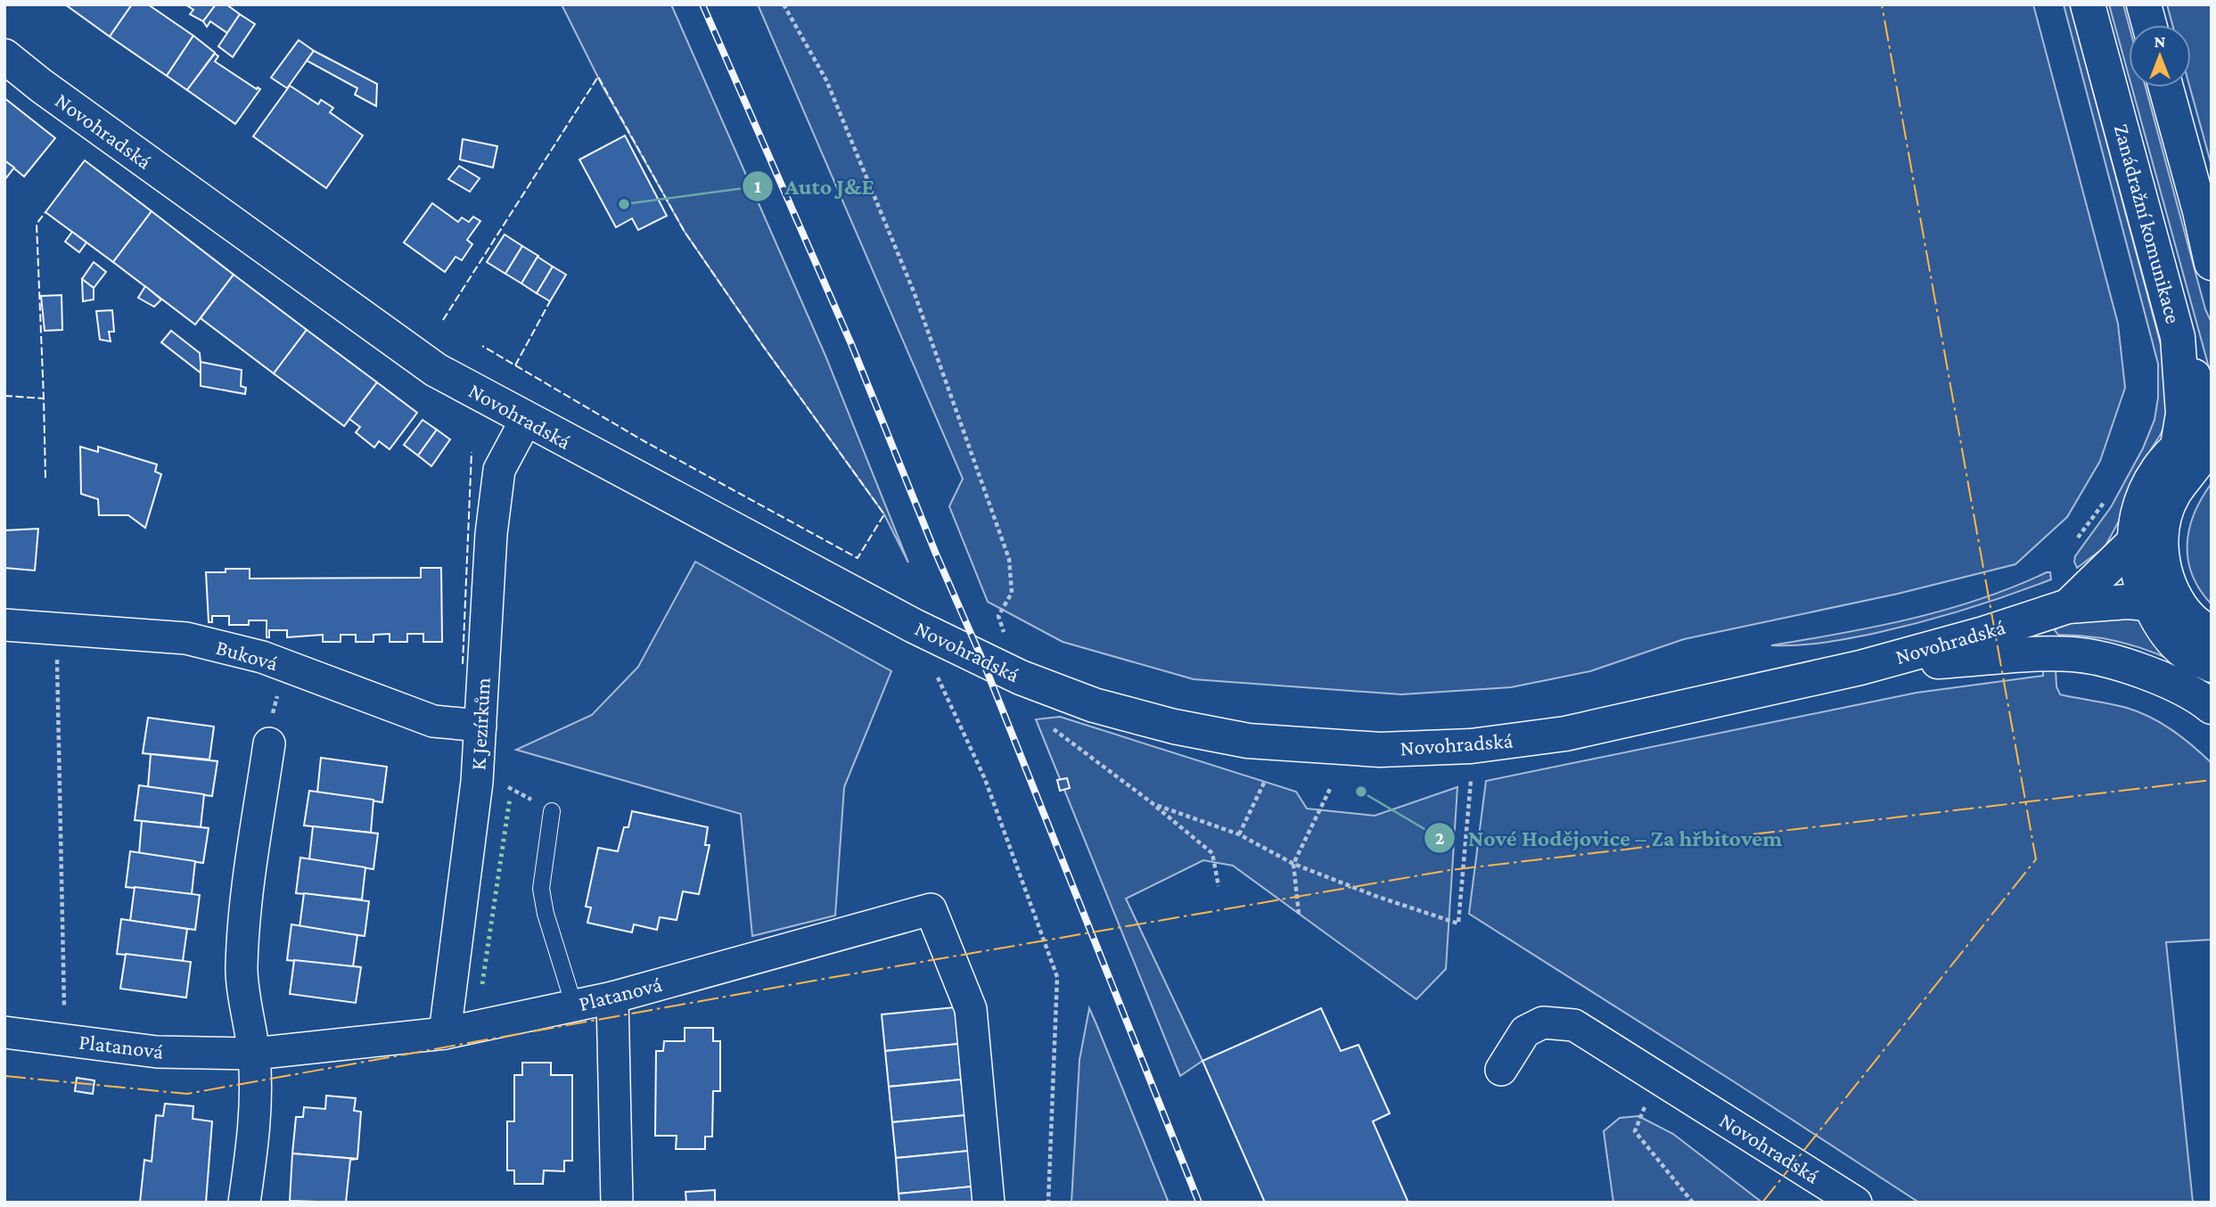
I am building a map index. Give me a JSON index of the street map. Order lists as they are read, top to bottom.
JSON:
{
  "streets": {
    "main road": ["Novohradská", "Zanádražní komunikace"],
    "street": ["Buková", "K Jezírkům", "Platanová"]
  },
  "crossings": [
    ["Novohradská", "K Jezírkům"],
    ["Buková", "K Jezírkům"],
    ["K Jezírkům", "Platanová"]
  ],
  "places": ["Auto J&E", "Nové Hodějovice – Za hřbitovem"],
  "north": "top"
}
